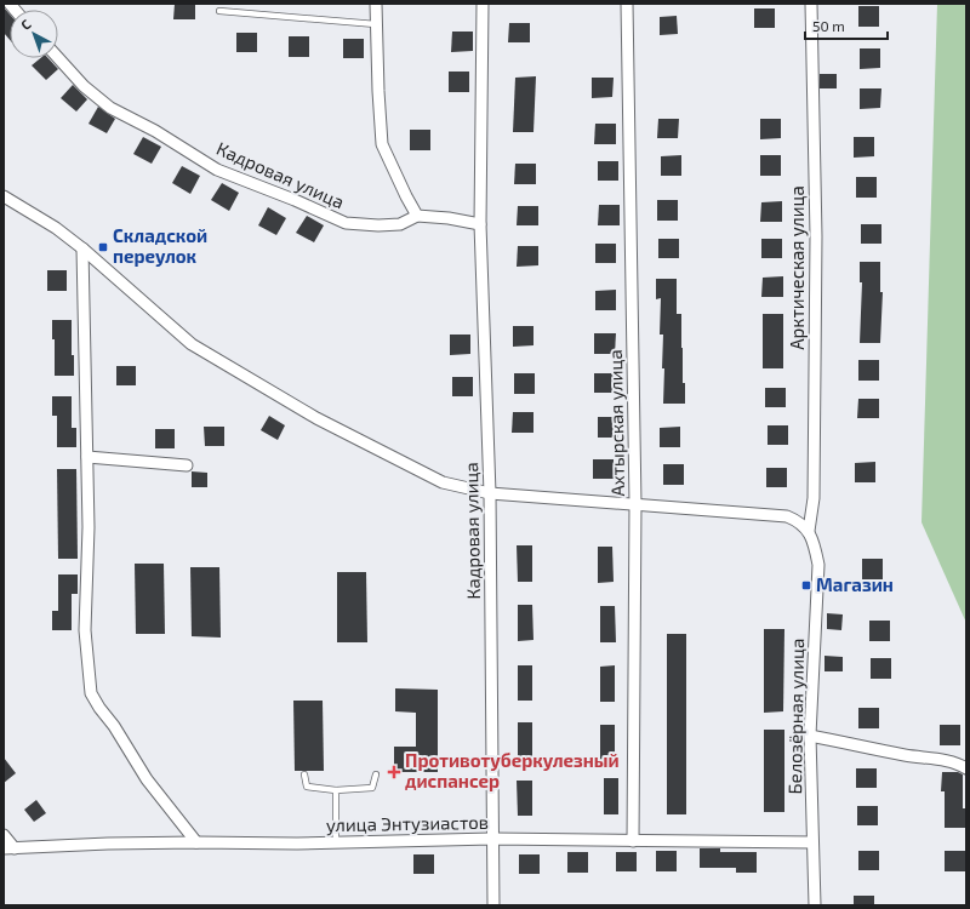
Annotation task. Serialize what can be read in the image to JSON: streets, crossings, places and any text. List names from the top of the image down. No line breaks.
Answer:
{"streets":{"street":["Кадровая улица","Арктическая улица","Ахтырская улица","Белозёрная улица","улица Энтузиастов"]},"crossings":[["Кадровая улица","улица Энтузиастов"],["Арктическая улица","Белозёрная улица"],["Ахтырская улица","улица Энтузиастов"],["Белозёрная улица","улица Энтузиастов"]],"places":{"transit":["Складской переулок","Магазин"],"health":["Противотуберкулезный диспансер"]},"scale_bar":"50 m","north":"top left"}
